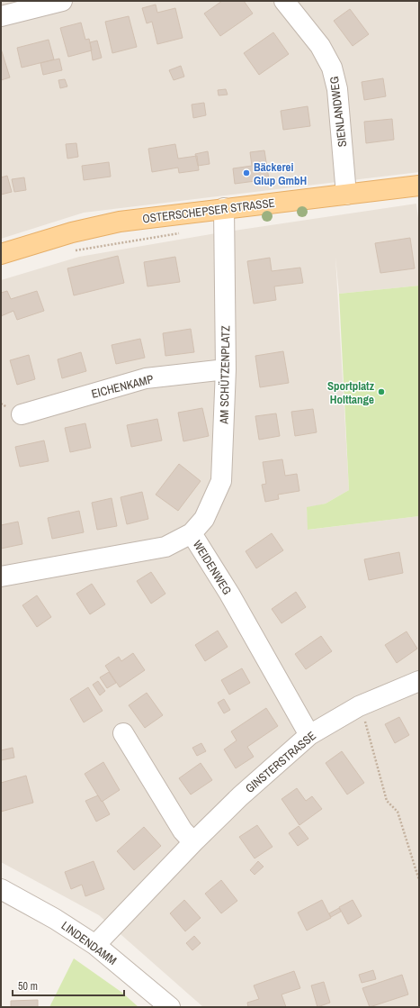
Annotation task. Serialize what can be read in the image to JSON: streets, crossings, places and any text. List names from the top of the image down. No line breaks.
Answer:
{"streets":{"main road":["OSTERSCHEPSER STRASSE"],"street":["SIENLANDWEG","AM SCHÜTZENPLATZ","EICHENKAMP","WEIDENWEG","GINSTERSTRASSE","LINDENDAMM"]},"crossings":[["SIENLANDWEG","OSTERSCHEPSER STRASSE"],["OSTERSCHEPSER STRASSE","AM SCHÜTZENPLATZ"],["AM SCHÜTZENPLATZ","EICHENKAMP"],["AM SCHÜTZENPLATZ","WEIDENWEG"],["WEIDENWEG","GINSTERSTRASSE"],["GINSTERSTRASSE","LINDENDAMM"]],"places":["Bäckerei Glup GmbH","Sportplatz Holttange"],"scale_bar":"50 m"}
